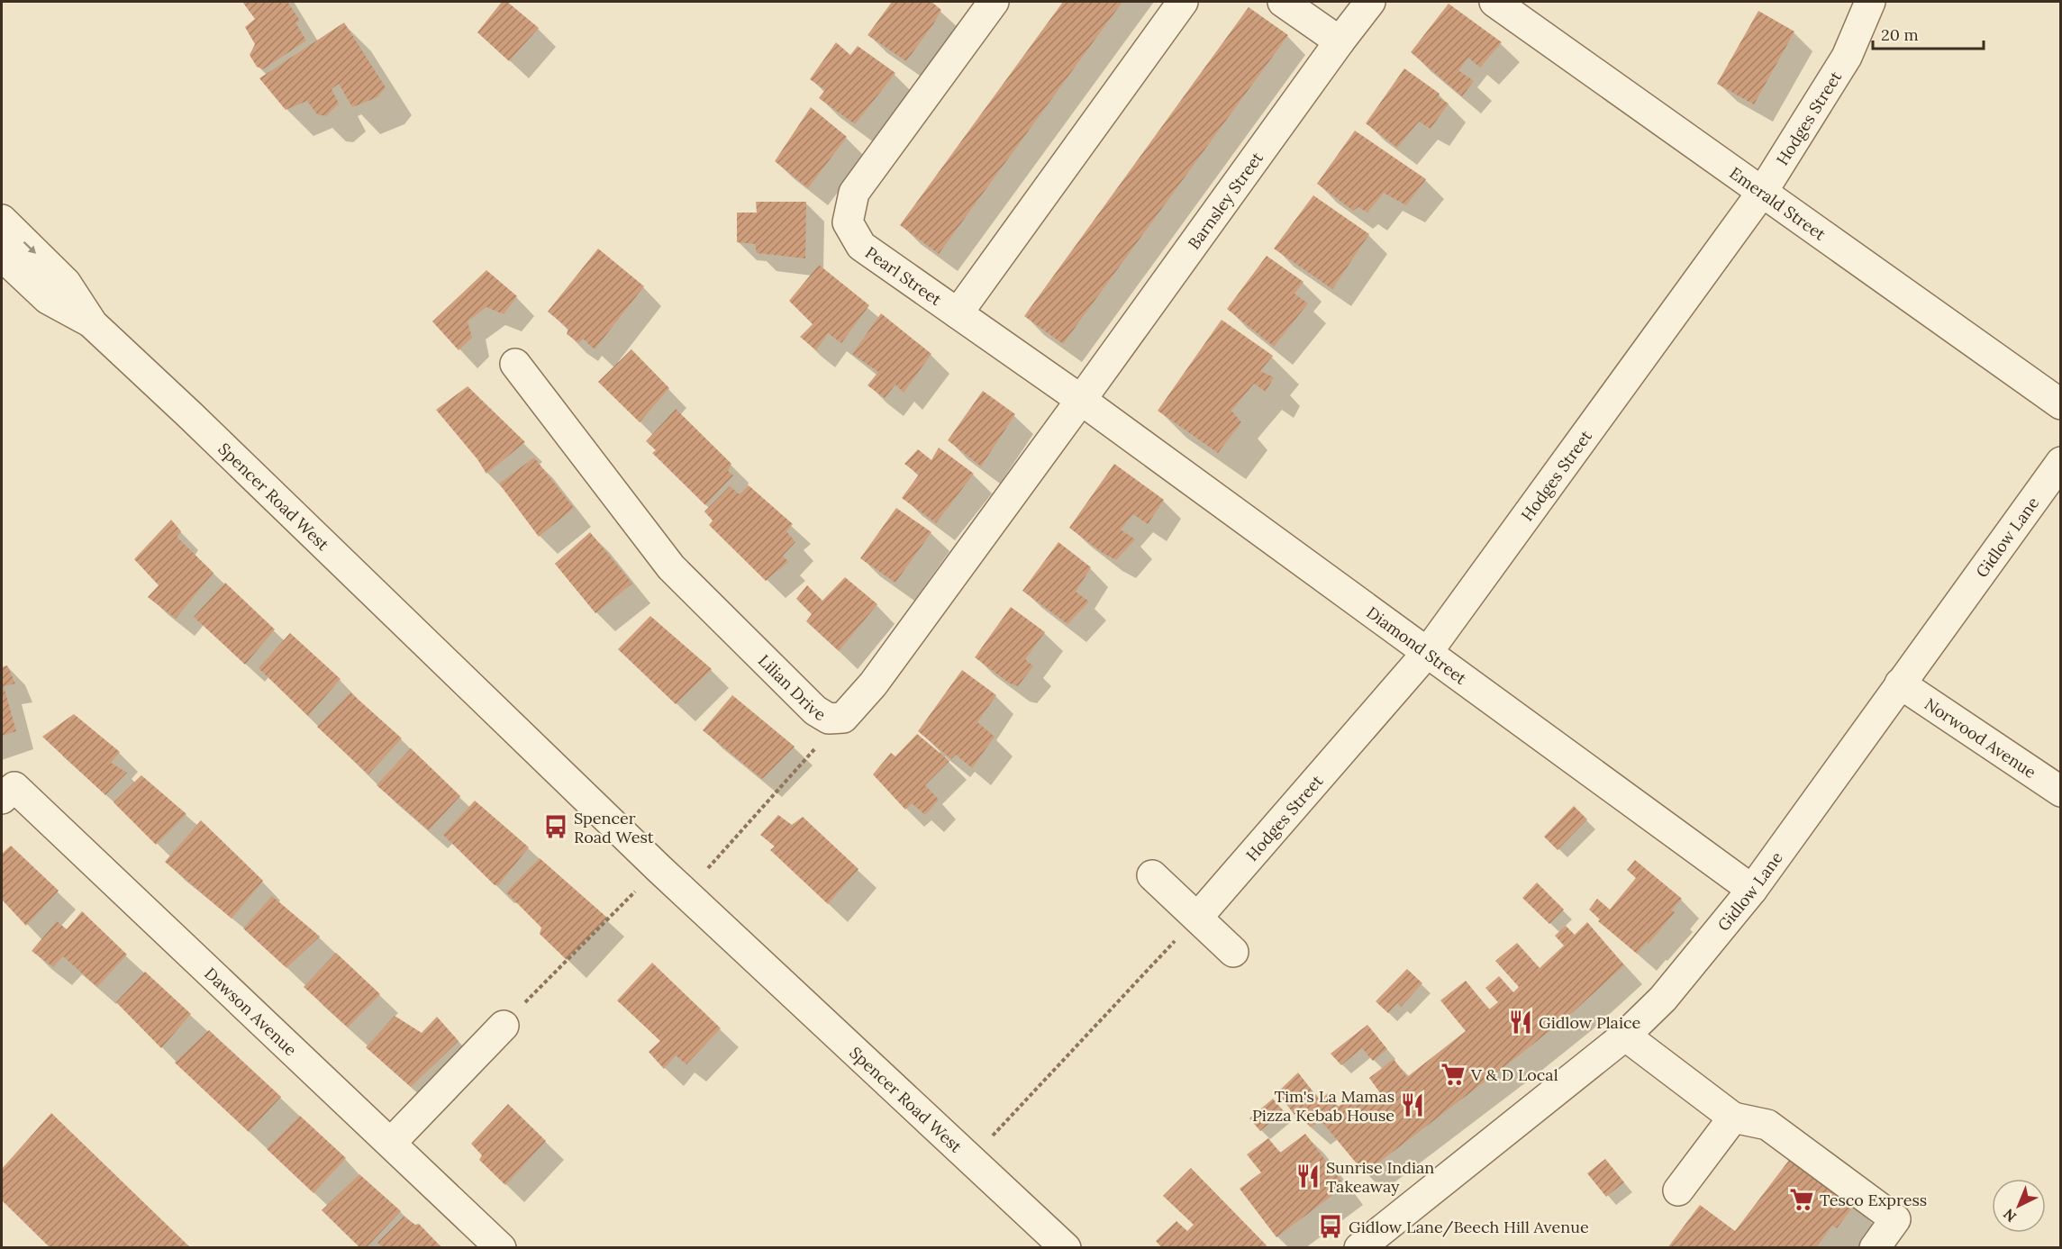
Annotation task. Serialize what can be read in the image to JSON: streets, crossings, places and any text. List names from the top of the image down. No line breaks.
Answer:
{"streets":{"street":["Hodges Street","Barnsley Street","Emerald Street","Pearl Street","Spencer Road West","Gidlow Lane","Diamond Street","Lilian Drive","Norwood Avenue","Dawson Avenue"]},"crossings":[["Hodges Street","Emerald Street"],["Hodges Street","Diamond Street"],["Barnsley Street","Pearl Street"],["Barnsley Street","Diamond Street"],["Barnsley Street","Lilian Drive"],["Pearl Street","Diamond Street"],["Pearl Street","Lilian Drive"],["Gidlow Lane","Diamond Street"],["Gidlow Lane","Norwood Avenue"],["Diamond Street","Lilian Drive"]],"places":{"bus stop":["Spencer Road West","Gidlow Lane/Beech Hill Avenue"],"restaurant":["Gidlow Plaice","Tim's La Mamas Pizza Kebab House","Sunrise Indian Takeaway"],"supermarket":["V & D Local","Tesco Express"]},"scale_bar":"20 m","north":"bottom left"}
